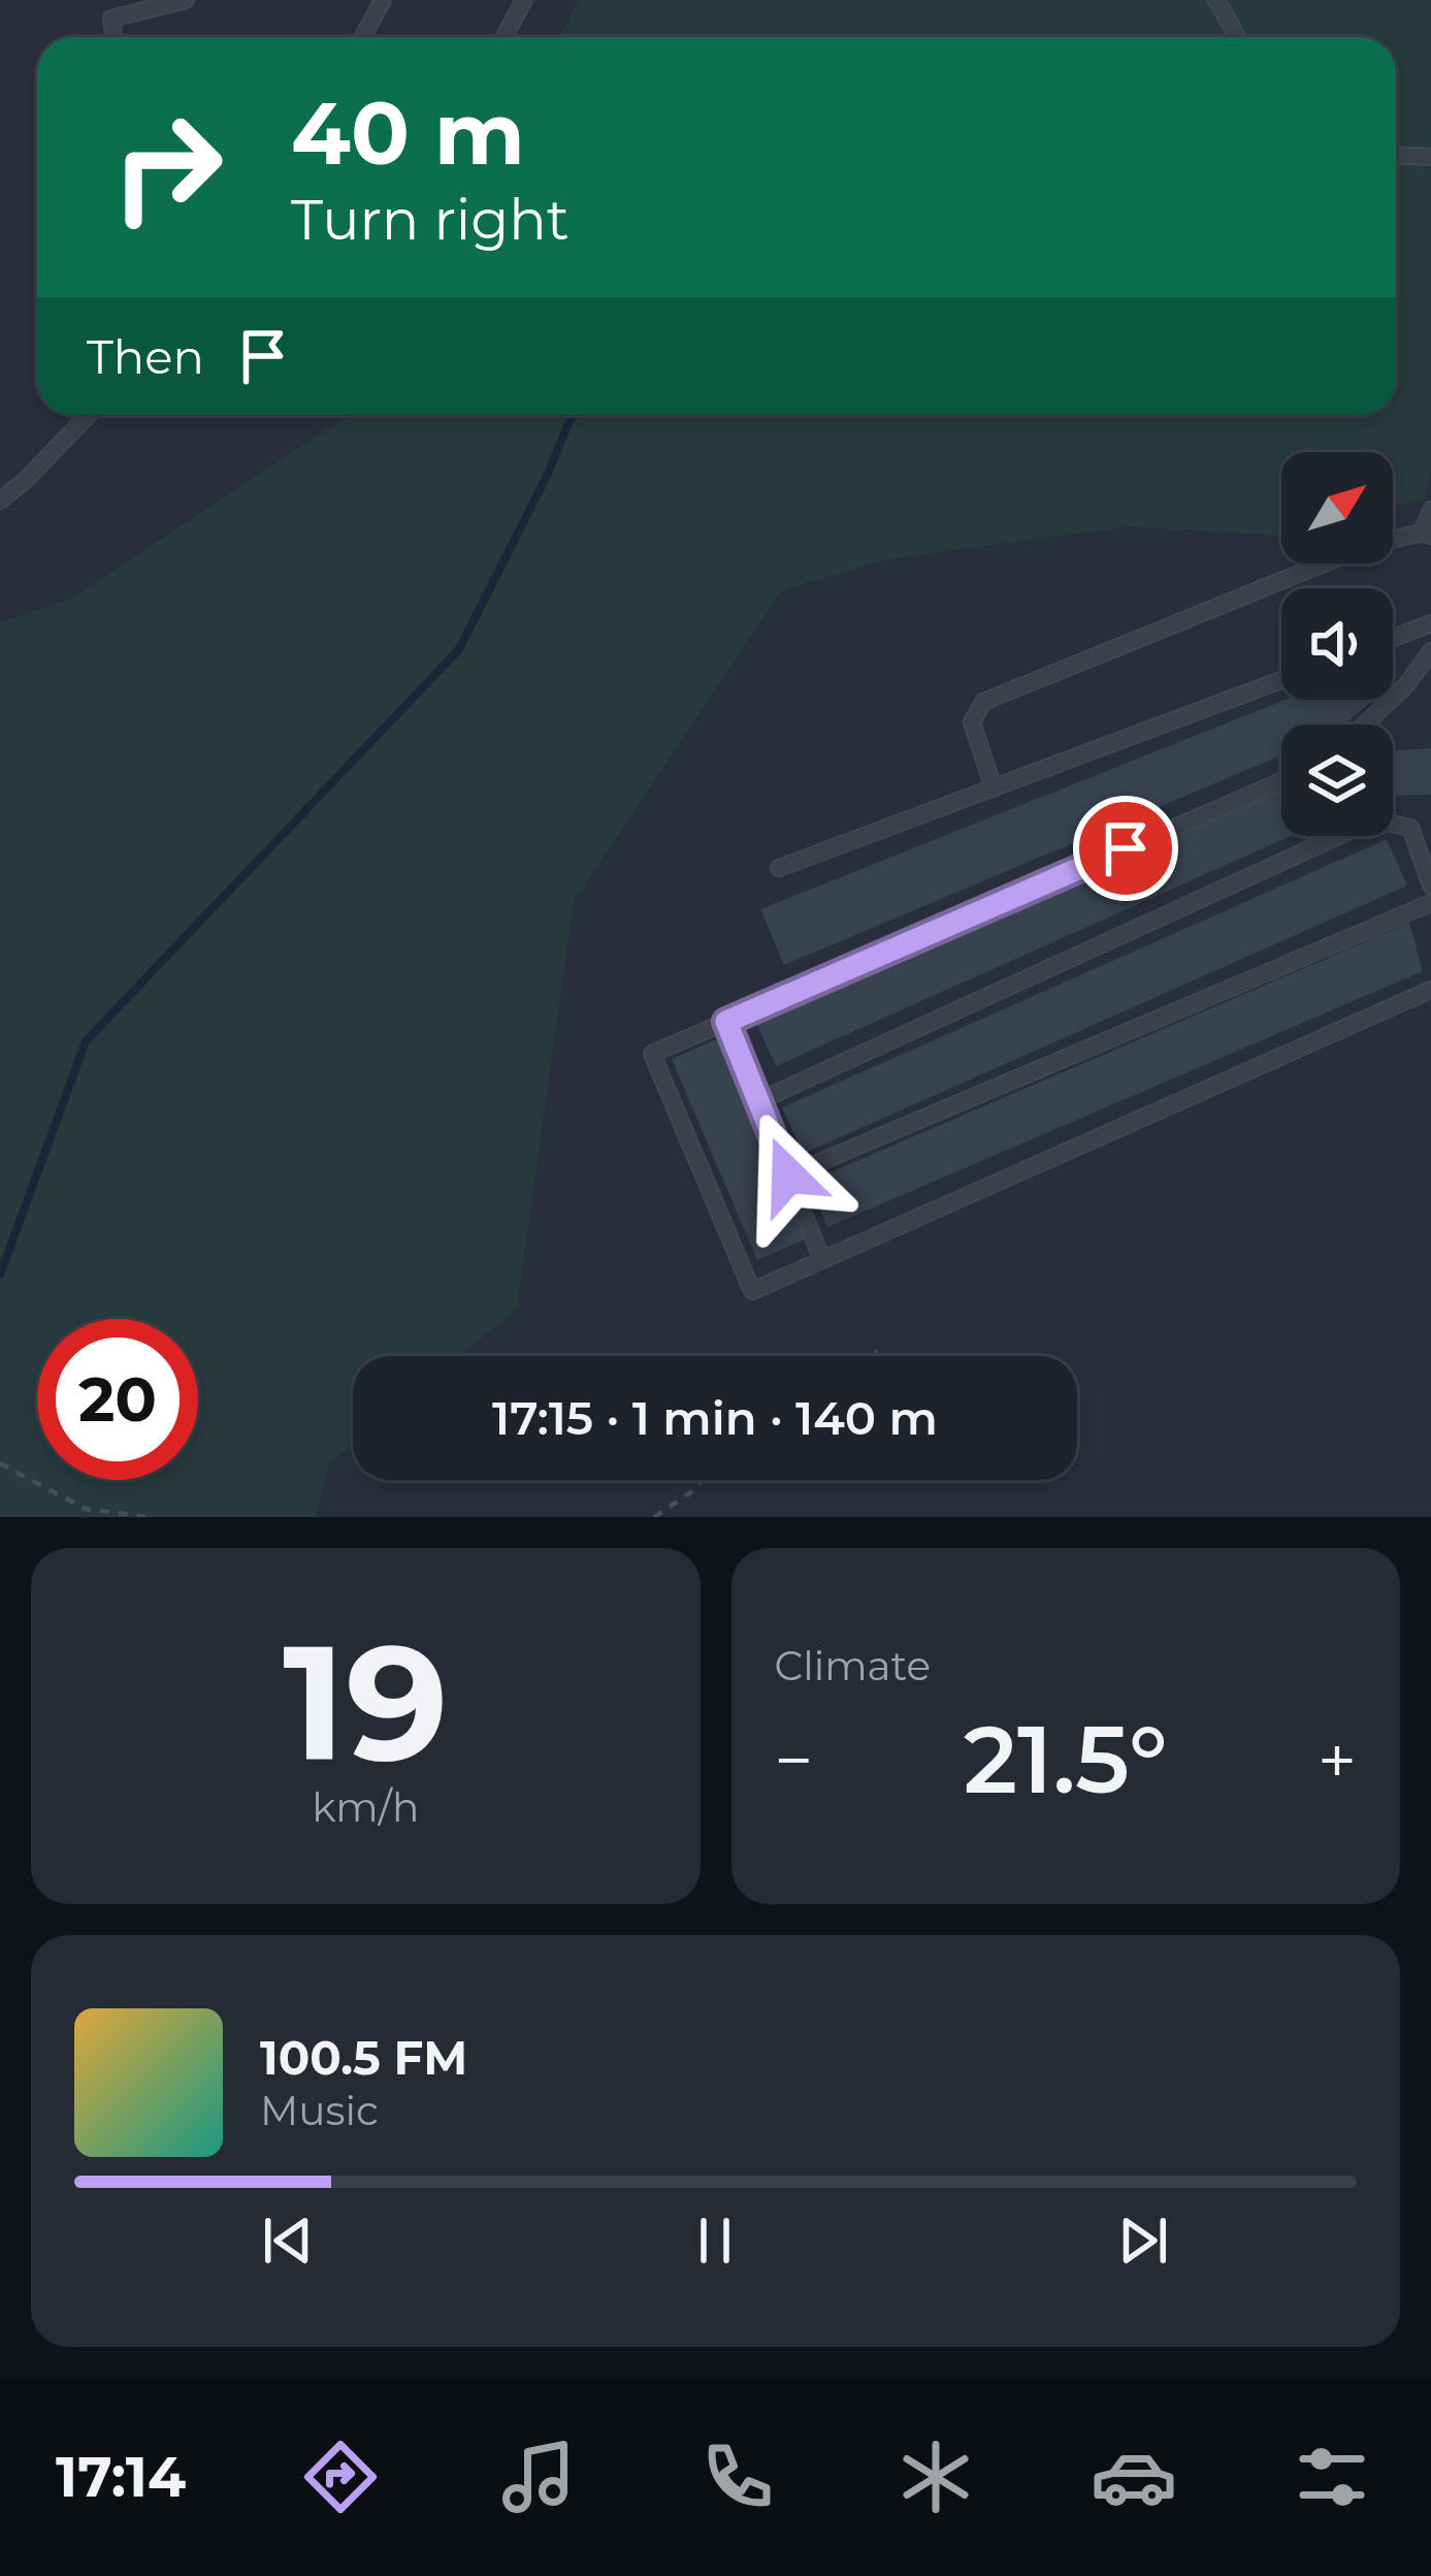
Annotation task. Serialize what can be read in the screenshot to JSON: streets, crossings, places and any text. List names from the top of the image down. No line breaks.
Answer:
{"north":"top right","page":{"turn":["40 m","Turn right"],"then":"Then","limit":"20","trip":"17:15 · 1 min · 140 m","tile":[["19","km/h"],"Climate"],"heat":["−","21.5°","+"],"song":["100.5 FM","Music"],"tabs":"17:14"}}
